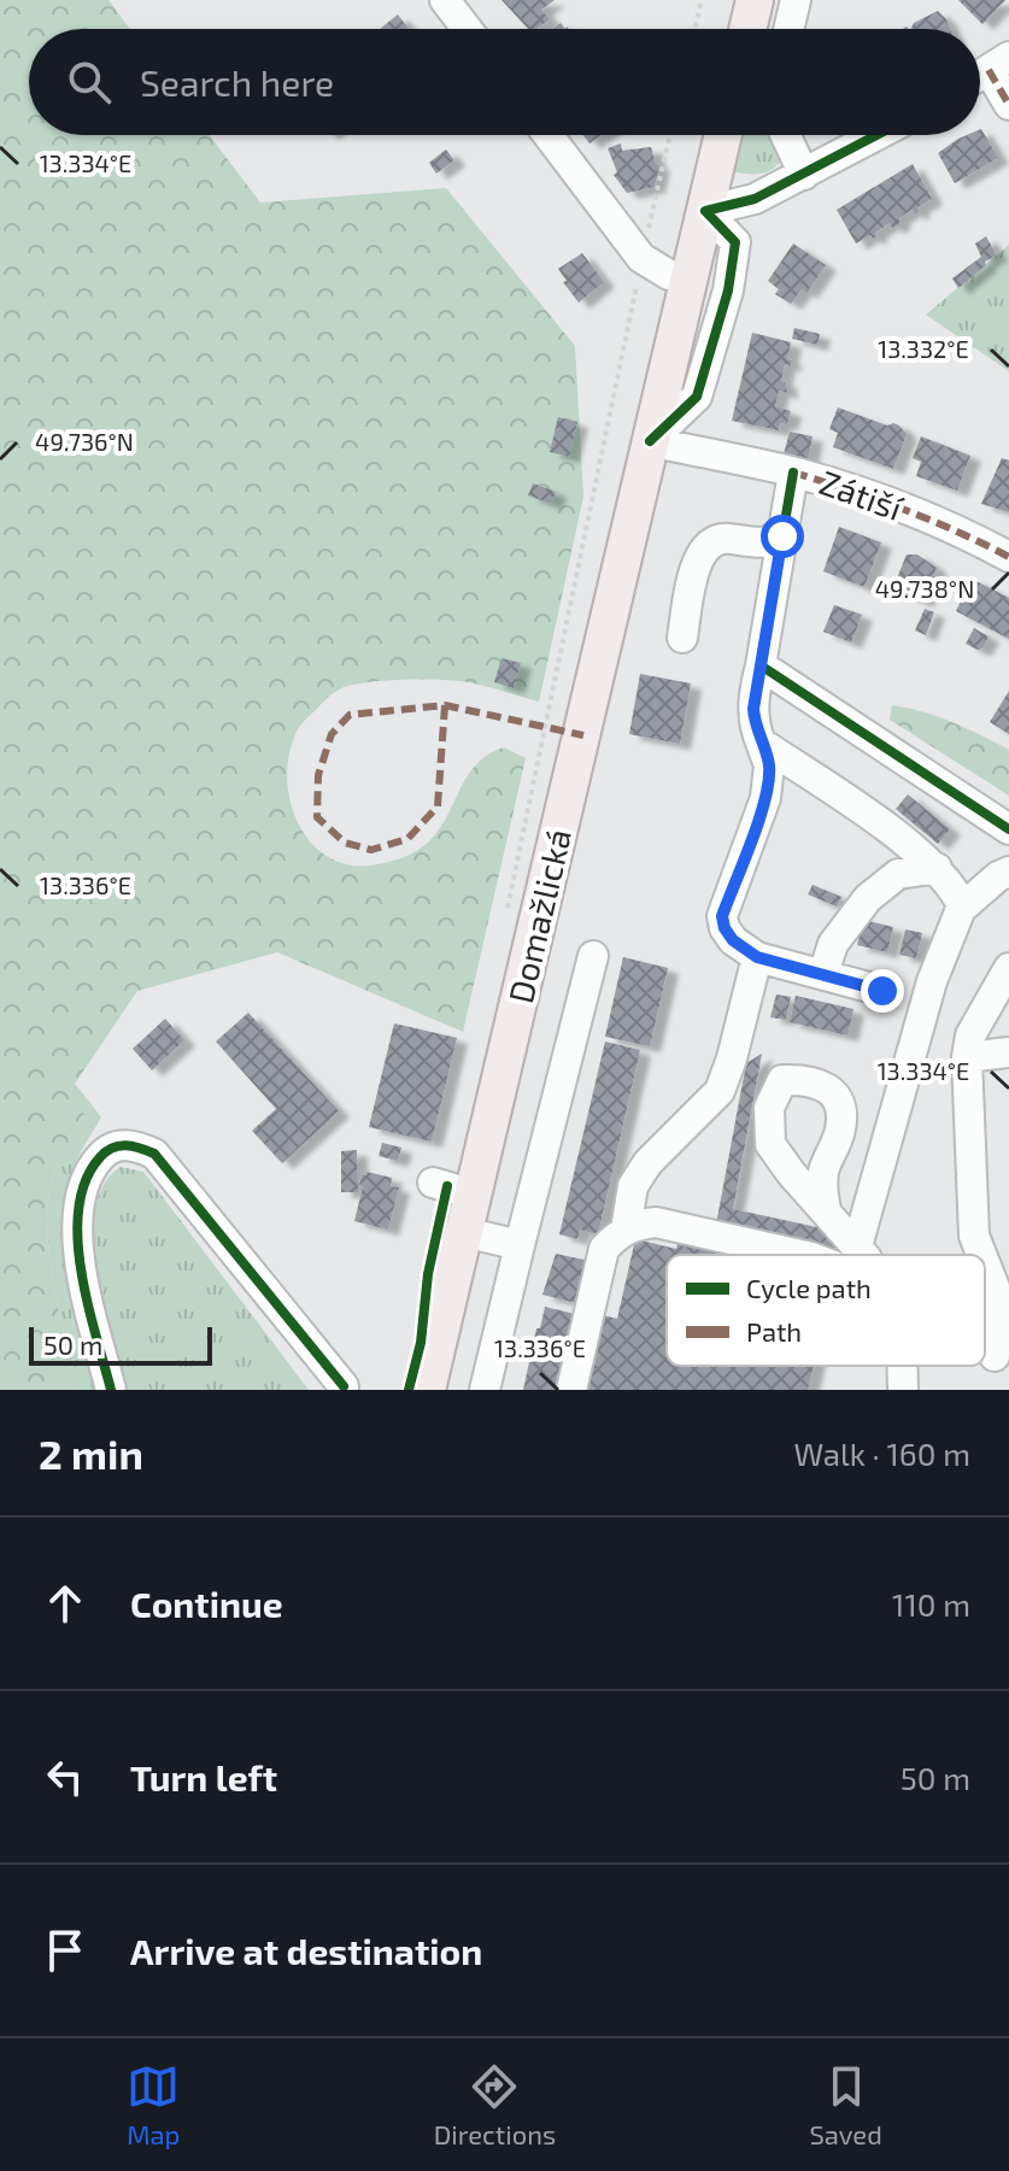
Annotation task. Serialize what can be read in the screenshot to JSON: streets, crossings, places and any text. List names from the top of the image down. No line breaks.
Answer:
{"streets":{"main road":["Domažlická"],"street":["Zátiší"]},"crossings":[["Zátiší","Domažlická"]],"legend":["Cycle path","Path"],"scale_bar":"50 m","page":{"search":"Search here","scale":"50 m","heading":["2 min","Walk · 160 m"],"list":[["Continue","110 m"],["Turn left","50 m"],"Arrive at destination"],"nav":["Map","Directions","Saved"]},"coordinates":["13.334°E","13.332°E","49.736°N","49.738°N","13.336°E"]}
